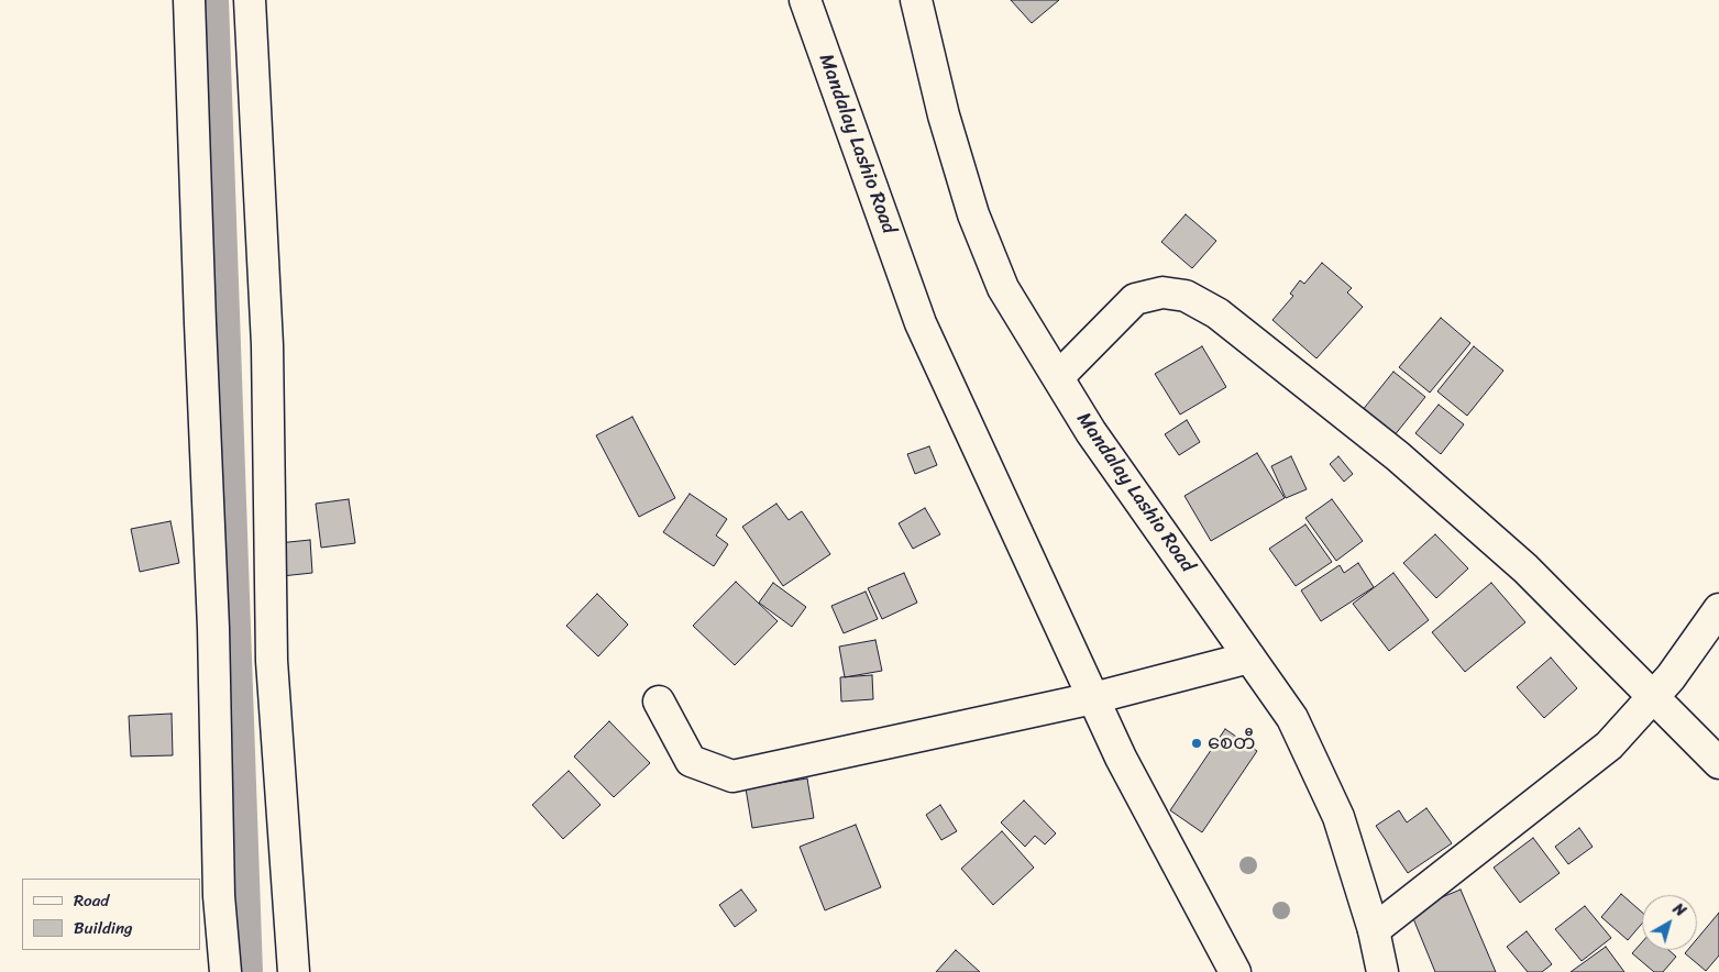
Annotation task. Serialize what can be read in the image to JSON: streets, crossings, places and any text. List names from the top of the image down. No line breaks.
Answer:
{"streets":{"main road":["Mandalay Lashio Road"]},"places":["စေတီ"],"legend":["Road","Building"],"north":"top right"}
